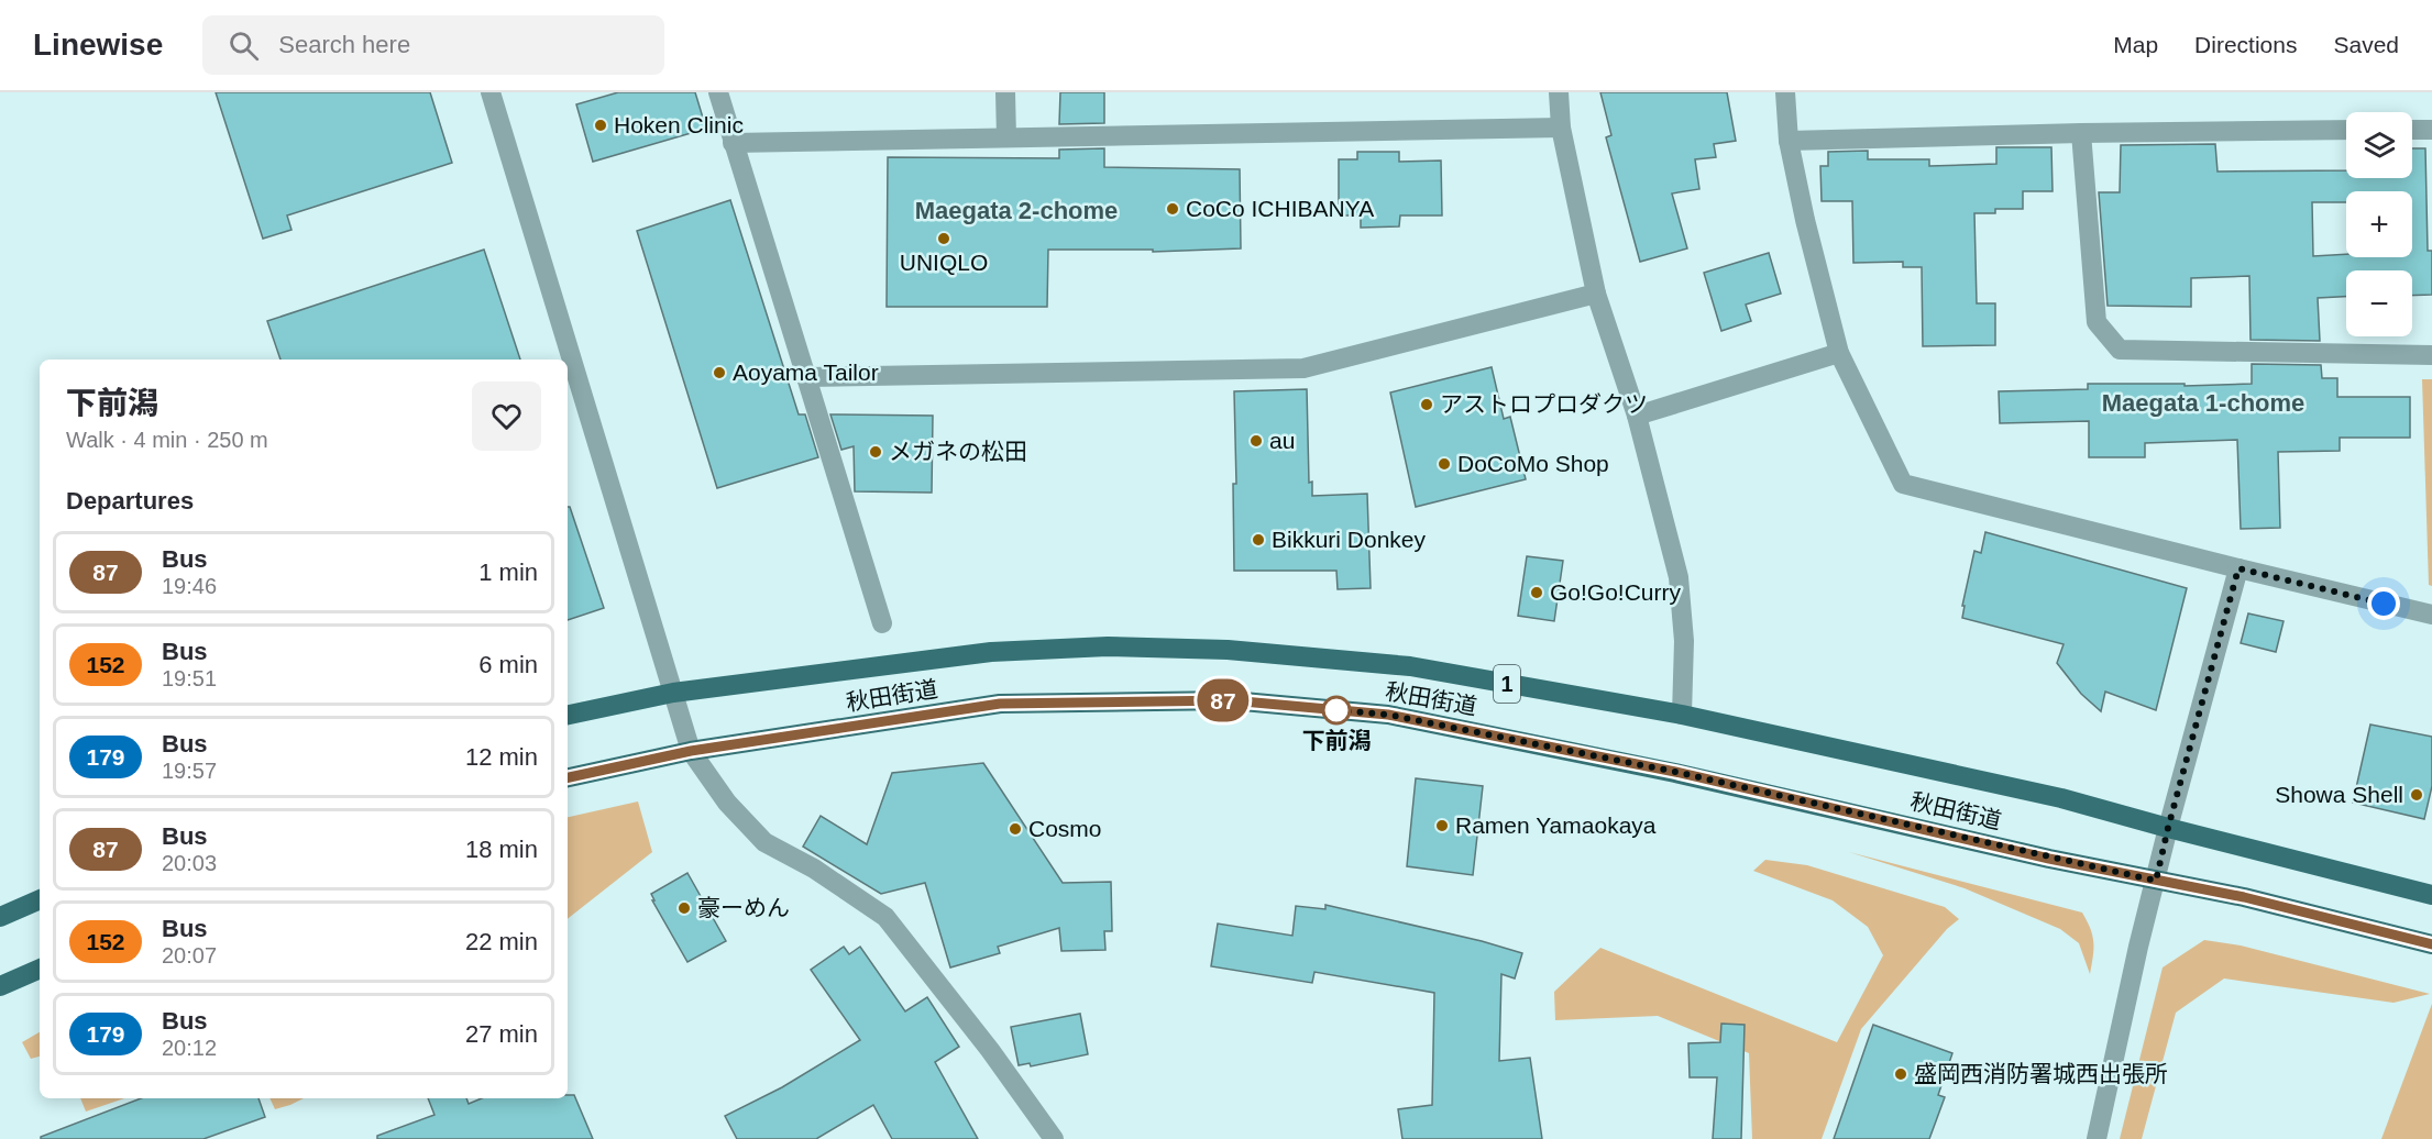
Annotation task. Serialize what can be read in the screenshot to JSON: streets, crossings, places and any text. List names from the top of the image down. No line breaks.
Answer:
{"streets":{"main road":["1","秋田街道"]},"districts":["Maegata 2-chome","Maegata 1-chome"],"places":["Hoken Clinic","CoCo ICHIBANYA","UNIQLO","Aoyama Tailor","アストロプロダクツ","au","メガネの松田","DoCoMo Shop","Bikkuri Donkey","Go!Go!Curry","下前潟","Showa Shell","Ramen Yamaokaya","Cosmo","豪ーめん","盛岡西消防署城西出張所"],"lines":["bus line 87"],"page":{"header":"Linewise","search":"Search here","nav":["Map","Directions","Saved"],"on_map":"87","map_buttons":["+","−"],"heading":[["下前潟","Walk · 4 min · 250 m"],"Departures"],"list":[{"mark":"87","name":"Bus","note":"19:46","value":"1 min"},{"mark":"152","name":"Bus","note":"19:51","value":"6 min"},{"mark":"179","name":"Bus","note":"19:57","value":"12 min"},{"mark":"87","name":"Bus","note":"20:03","value":"18 min"},{"mark":"152","name":"Bus","note":"20:07","value":"22 min"},{"mark":"179","name":"Bus","note":"20:12","value":"27 min"}]}}
